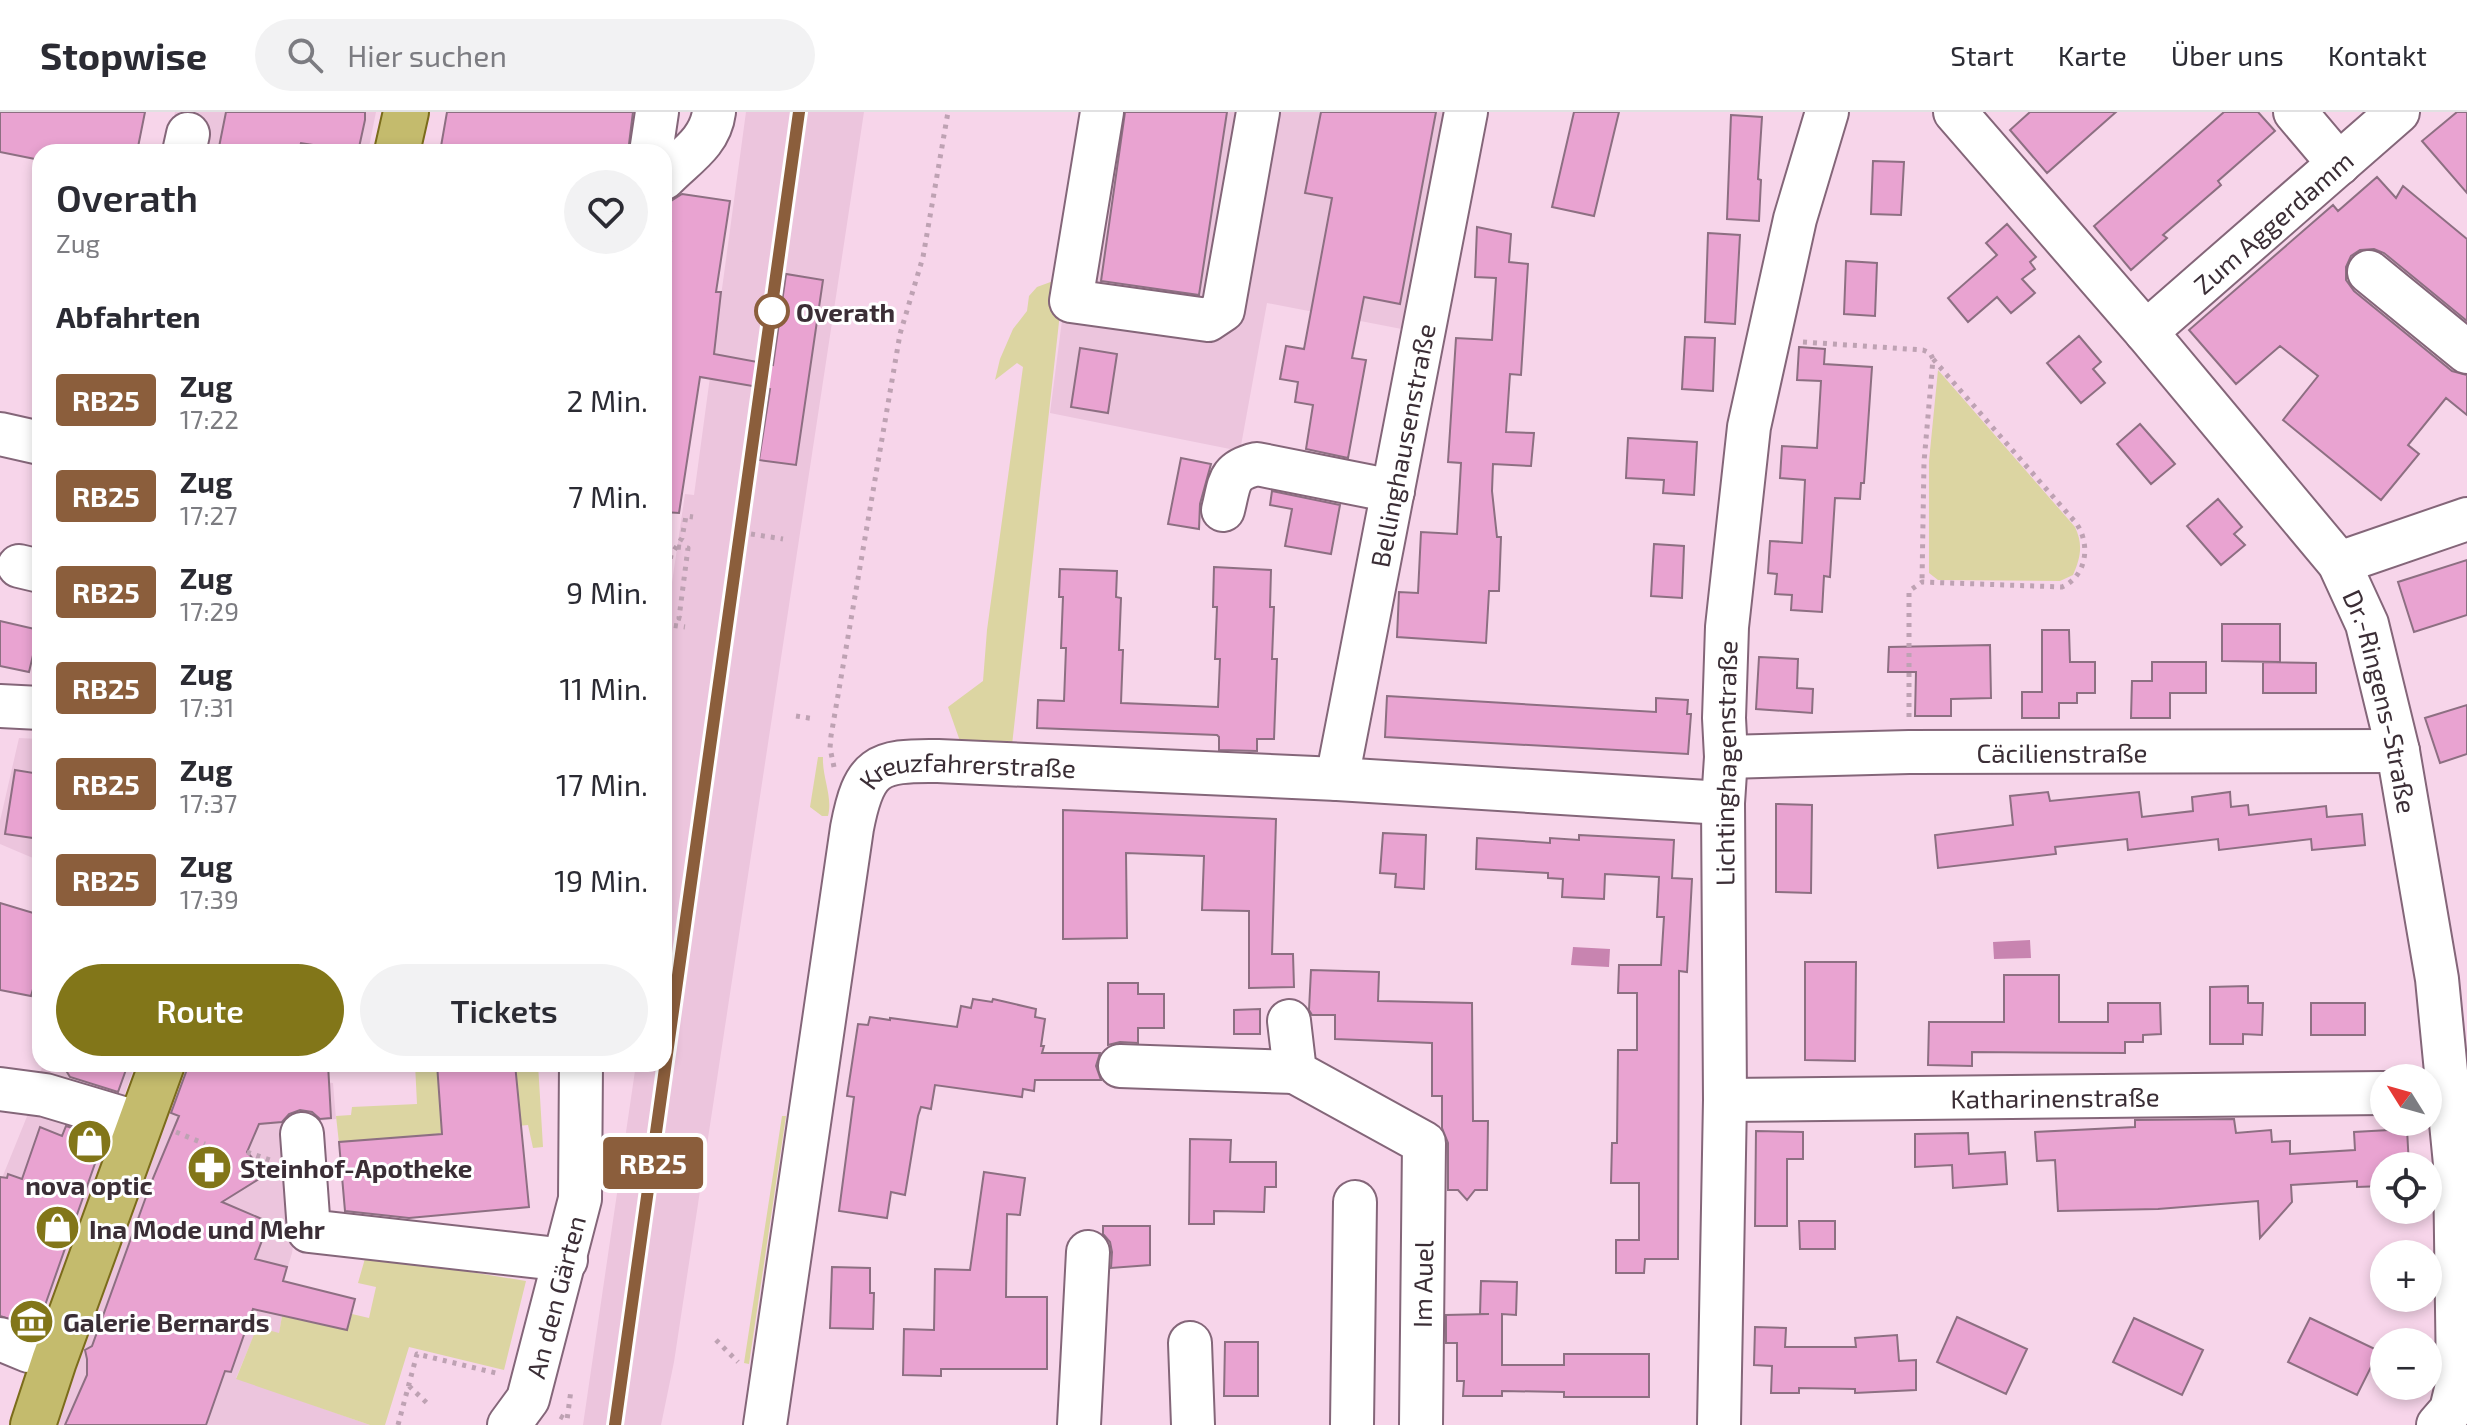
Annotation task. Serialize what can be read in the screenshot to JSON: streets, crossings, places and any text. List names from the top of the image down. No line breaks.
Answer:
{"streets":{"street":["Zum Aggerdamm","Bellinghausenstraße","Dr.-Ringens-Straße","Cäcilienstraße","Lichtinghagenstraße","Kreuzfahrerstraße","Katharinenstraße","Im Auel","An den Gärten"]},"crossings":[["Zum Aggerdamm","Dr.-Ringens-Straße"],["Bellinghausenstraße","Kreuzfahrerstraße"],["Dr.-Ringens-Straße","Cäcilienstraße"],["Cäcilienstraße","Lichtinghagenstraße"],["Lichtinghagenstraße","Kreuzfahrerstraße"],["Lichtinghagenstraße","Katharinenstraße"]],"places":{"other":["Overath"],"shop":["nova optic","Ina Mode und Mehr"],"pharmacy":["Steinhof-Apotheke"],"museum":["Galerie Bernards"]},"north":"top left","page":{"header":"Stopwise","search":"Hier suchen","nav":["Start","Karte","Über uns","Kontakt"],"on_map":"RB25","heading":[["Overath","Zug"],"Abfahrten"],"list":[{"mark":"RB25","name":"Zug","note":"17:22","value":"2 Min."},{"mark":"RB25","name":"Zug","note":"17:27","value":"7 Min."},{"mark":"RB25","name":"Zug","note":"17:29","value":"9 Min."},{"mark":"RB25","name":"Zug","note":"17:31","value":"11 Min."},{"mark":"RB25","name":"Zug","note":"17:37","value":"17 Min."},{"mark":"RB25","name":"Zug","note":"17:39","value":"19 Min."}],"buttons":["Route","Tickets"],"map_buttons":["+","−"]}}
